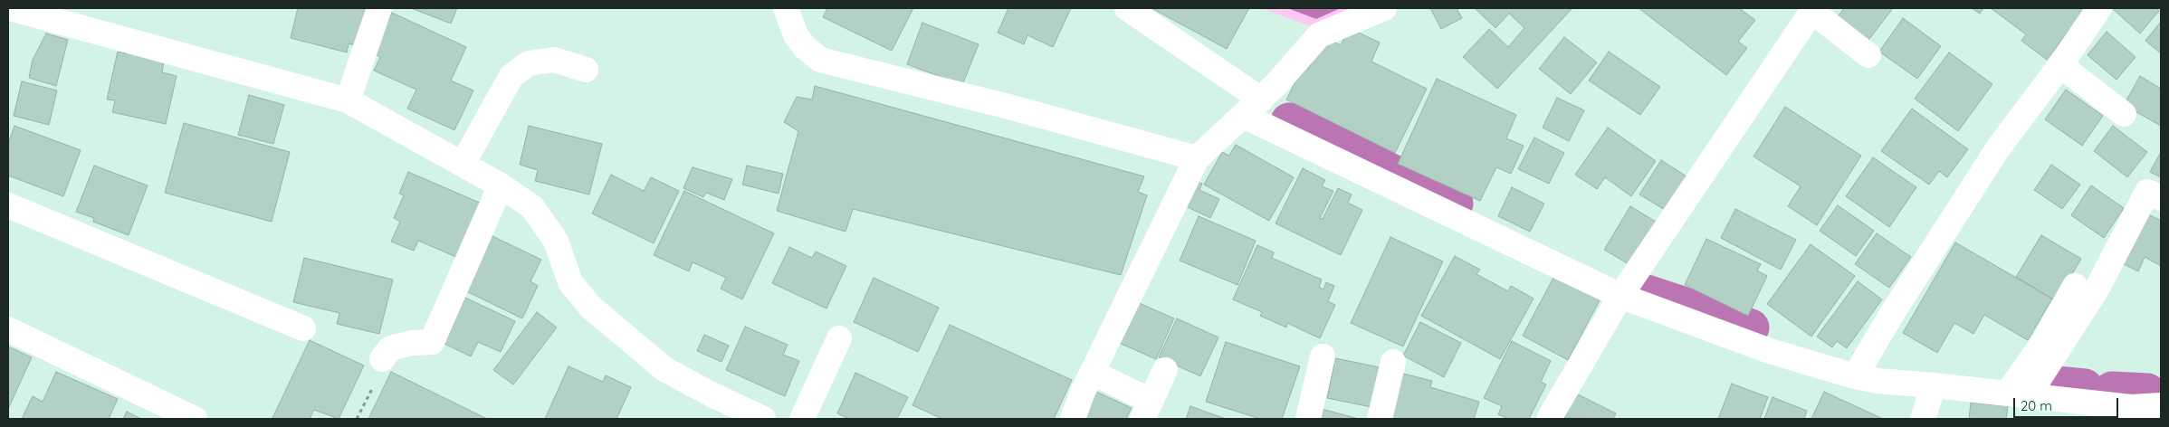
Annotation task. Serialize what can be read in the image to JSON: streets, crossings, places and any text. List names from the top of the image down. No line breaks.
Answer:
{"scale_bar":"20 m"}
